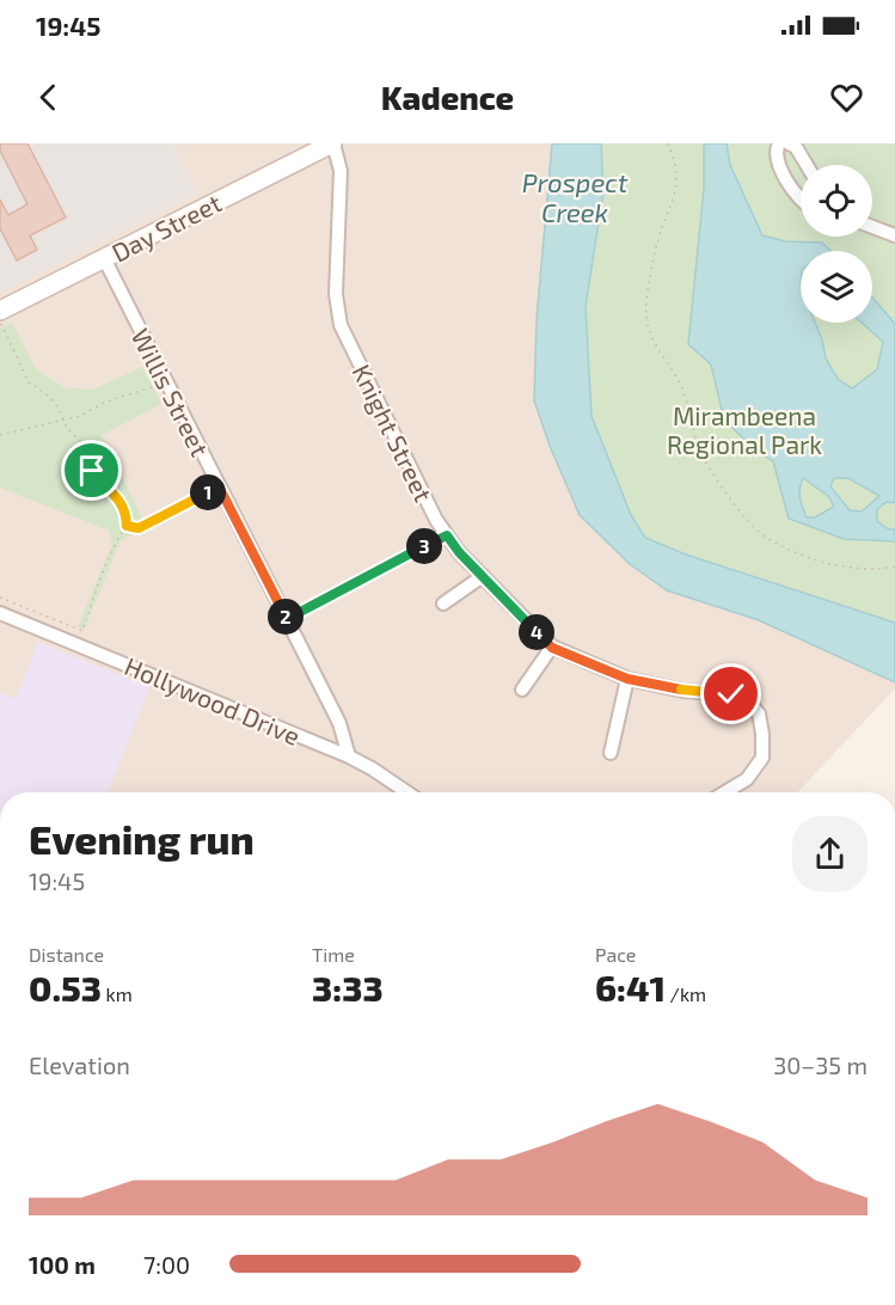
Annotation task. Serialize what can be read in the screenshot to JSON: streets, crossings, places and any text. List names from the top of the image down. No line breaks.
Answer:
{"streets":{"street":["Day Street","Willis Street","Knight Street","Hollywood Drive"]},"crossings":[["Day Street","Willis Street"],["Day Street","Knight Street"],["Willis Street","Hollywood Drive"]],"water":["Prospect Creek"],"parks":["Mirambeena Regional Park"],"page":{"status":"19:45","header":"Kadence","pins":["1","3","2","4"],"heading":["Evening run","19:45"],"stats":[["Distance","0.53 km"],["Time","3:33"],["Pace","6:41 /km"]],"chart":["Elevation","30–35 m"],"list":[{"name":"100 m","note":"7:00"}]}}
